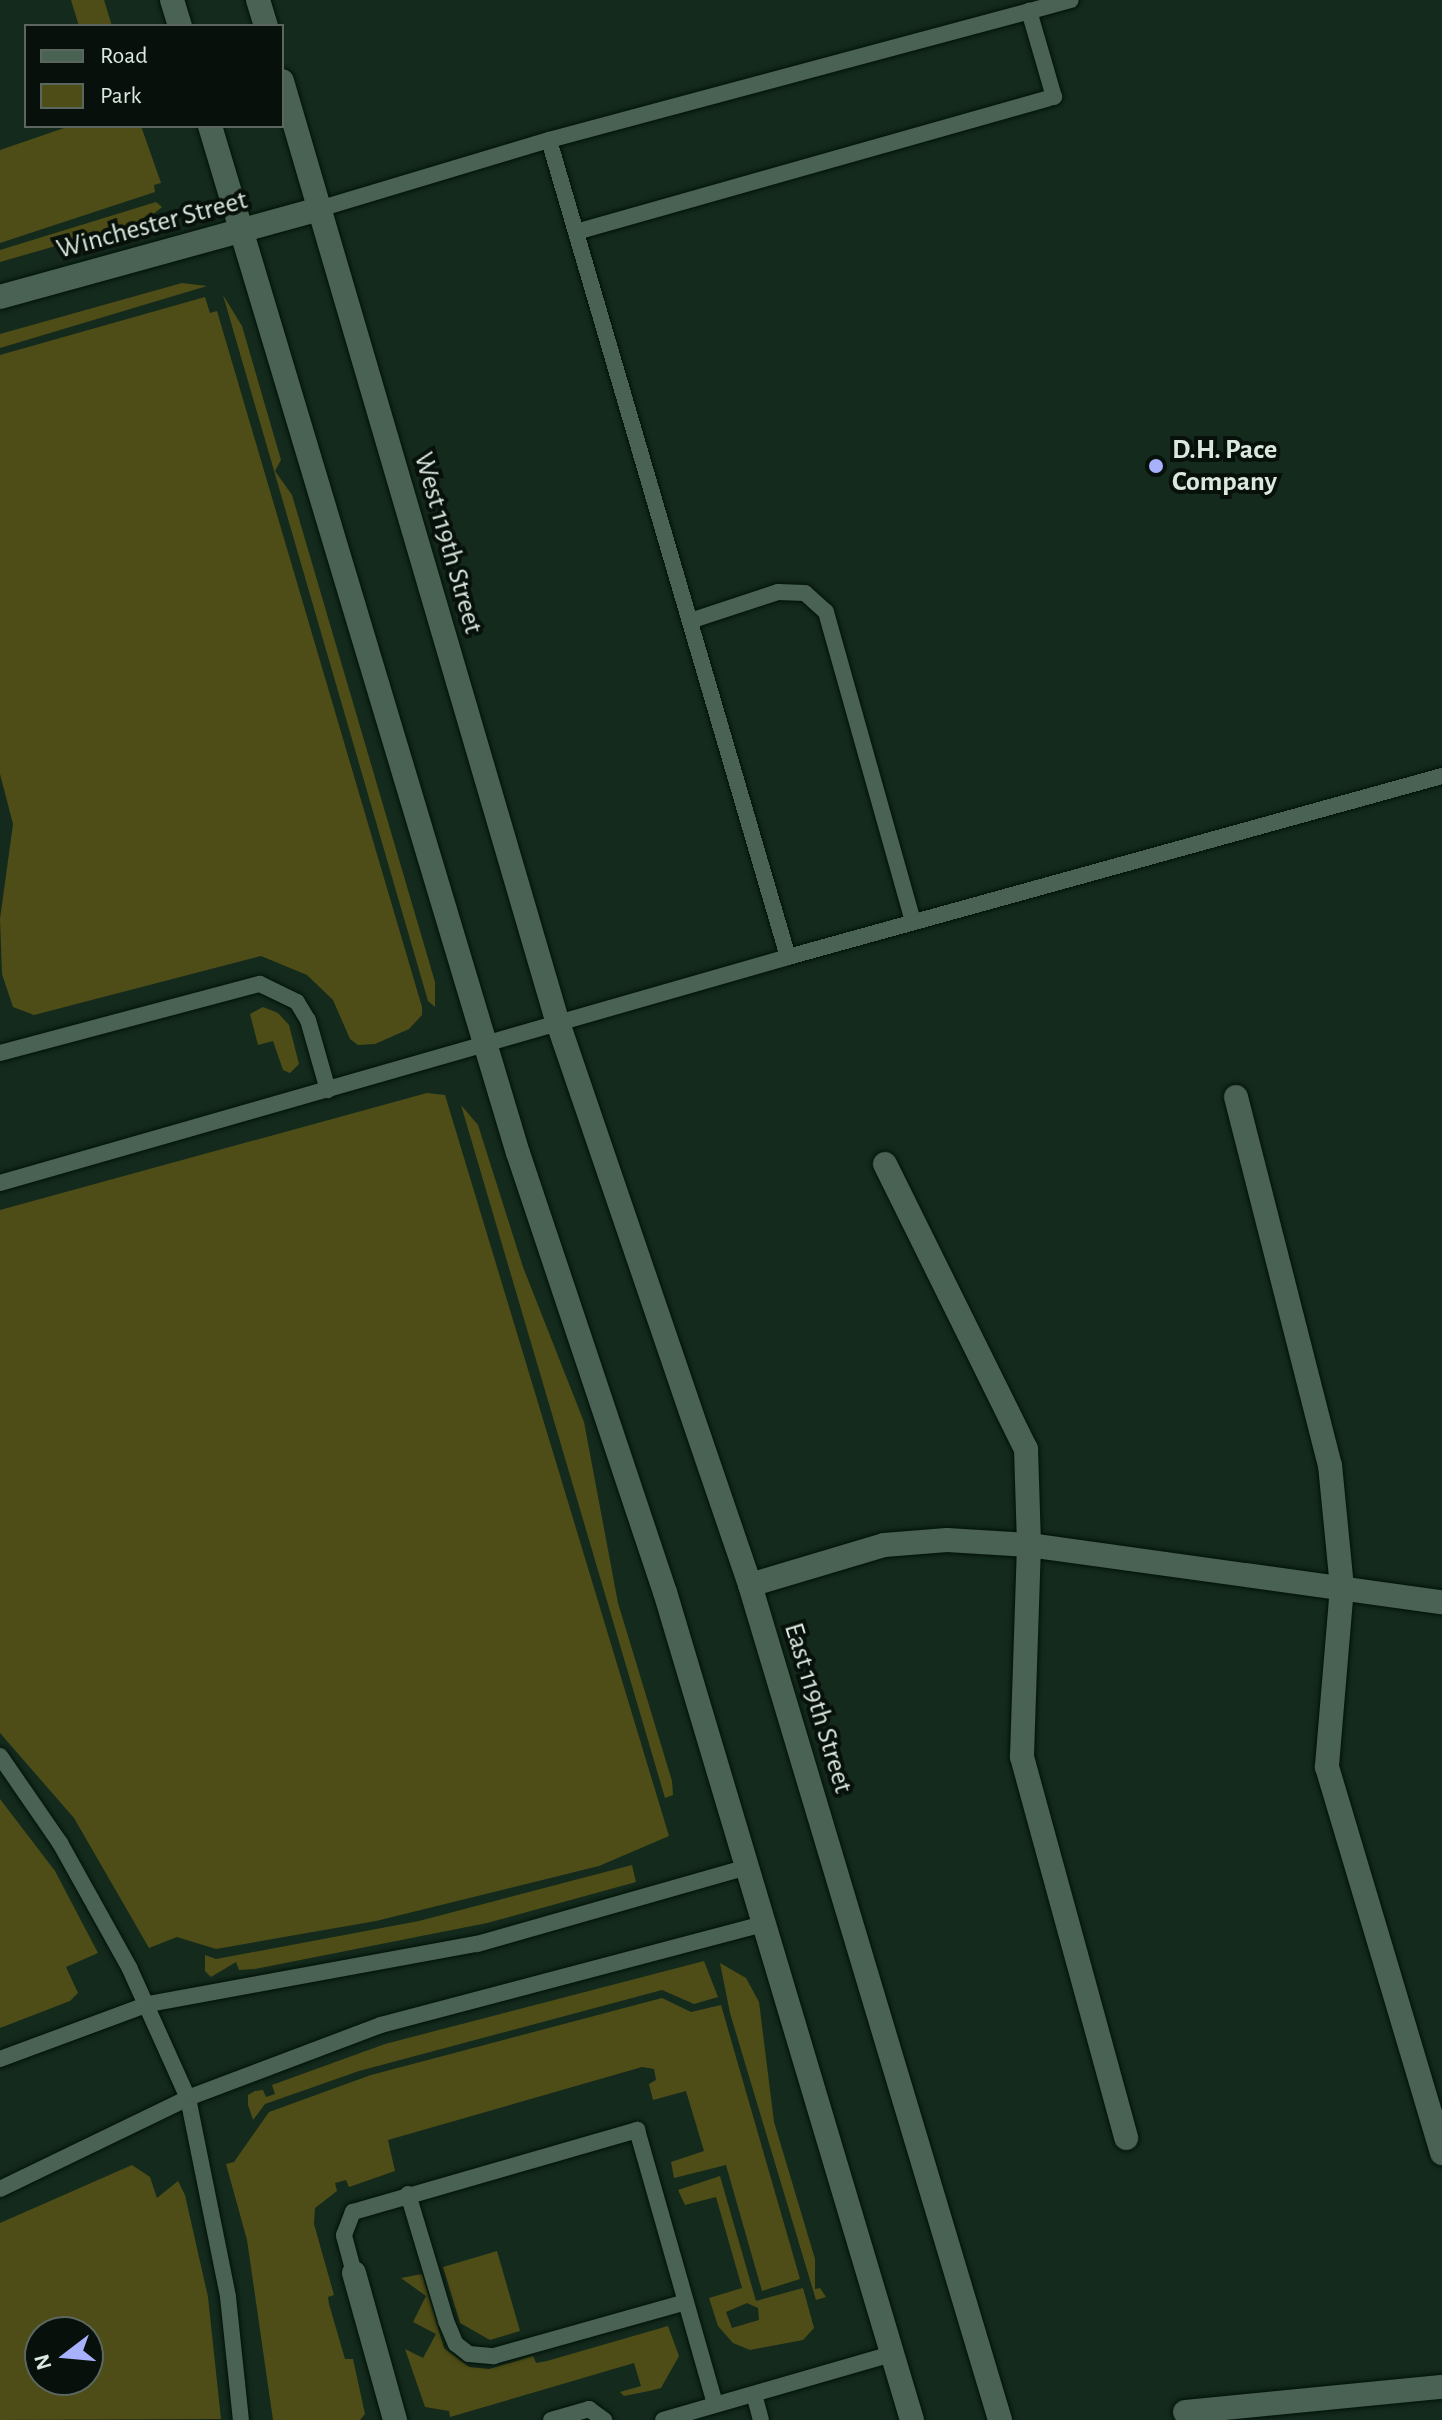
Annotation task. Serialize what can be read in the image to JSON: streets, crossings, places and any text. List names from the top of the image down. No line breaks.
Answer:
{"streets":{"main road":["Winchester Street","West 119th Street","East 119th Street"]},"crossings":[["Winchester Street","West 119th Street"],["West 119th Street","East 119th Street"]],"places":["D.H. Pace Company"],"legend":["Road","Park"],"north":"left"}
